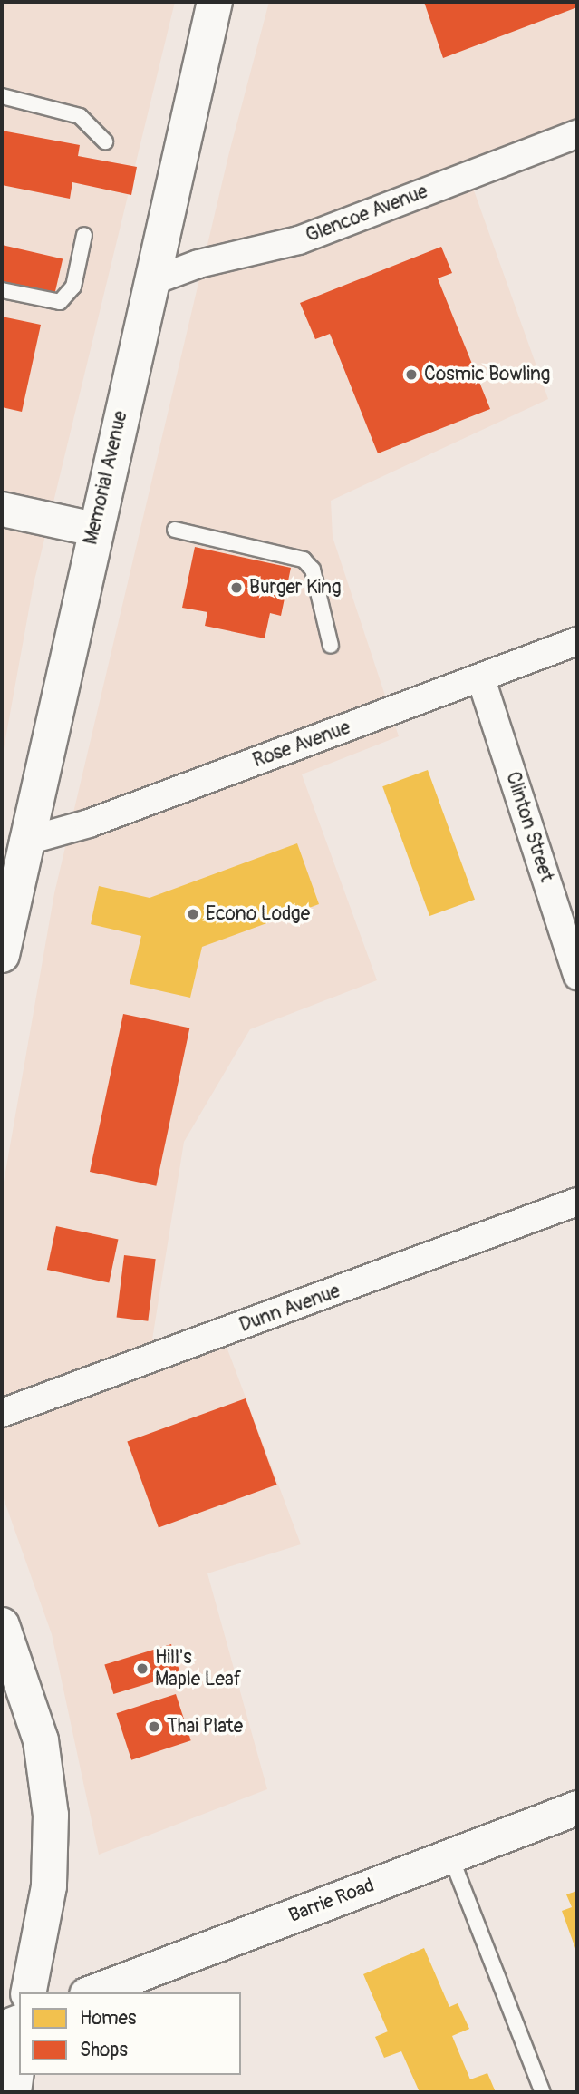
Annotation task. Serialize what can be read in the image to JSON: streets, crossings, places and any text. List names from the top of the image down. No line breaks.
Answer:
{"streets":{"main road":["Memorial Avenue"],"street":["Glencoe Avenue","Rose Avenue","Clinton Street","Dunn Avenue","Barrie Road"]},"crossings":[["Glencoe Avenue","Memorial Avenue"],["Memorial Avenue","Rose Avenue"],["Rose Avenue","Clinton Street"]],"places":["Cosmic Bowling","Burger King","Econo Lodge","Hill's Maple Leaf","Thai Plate"],"legend":["Homes","Shops"]}
